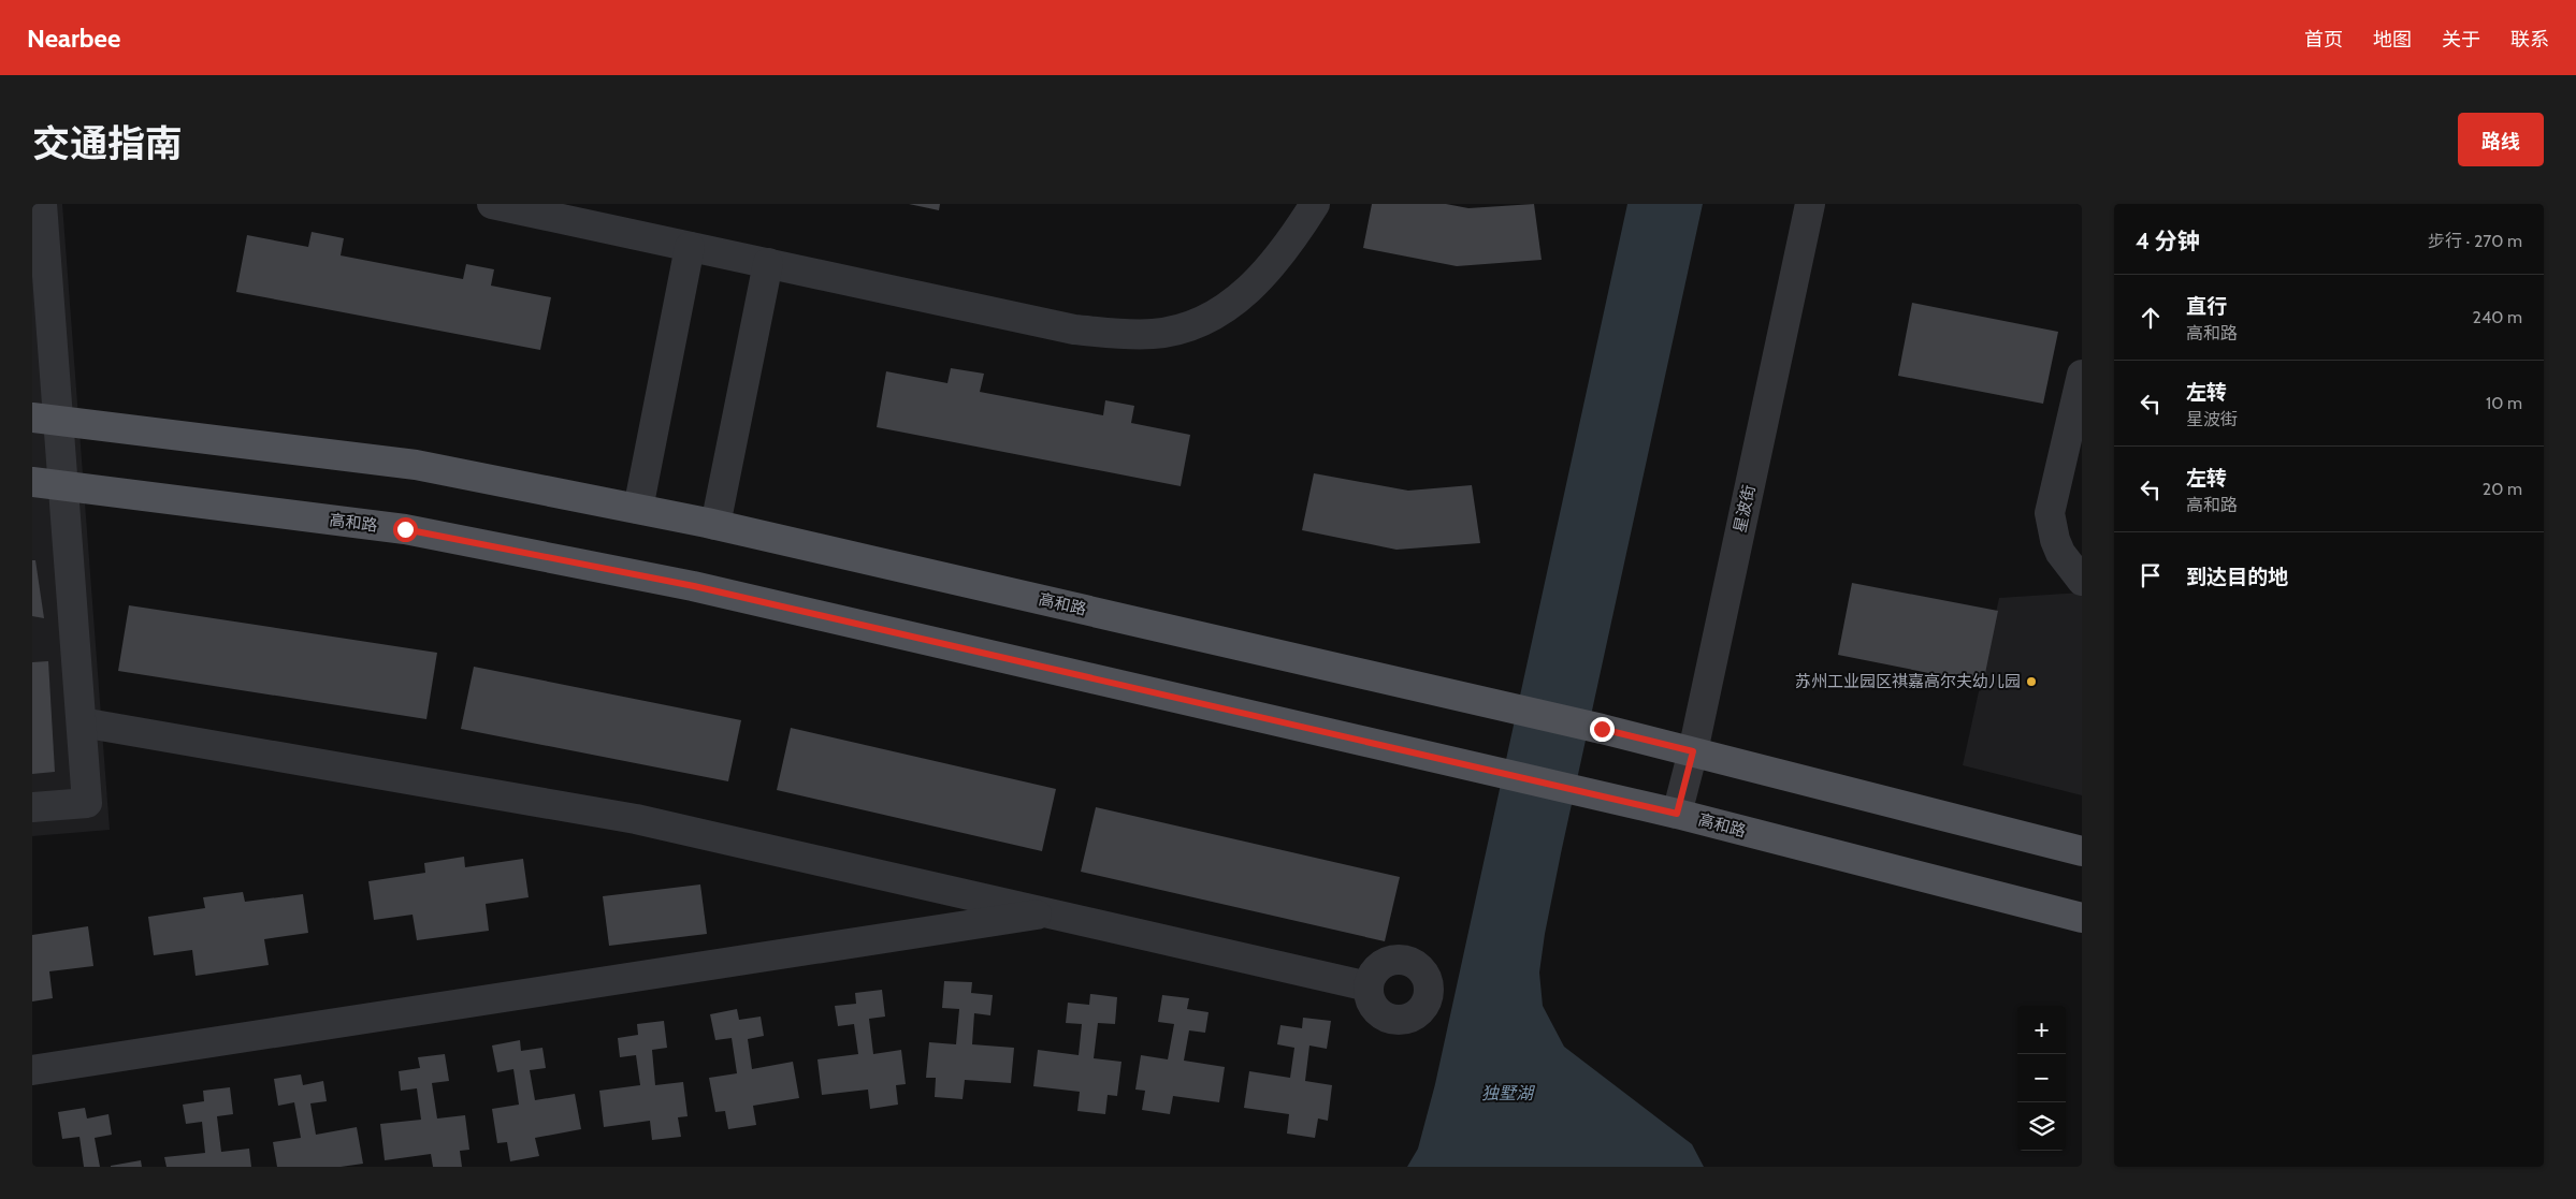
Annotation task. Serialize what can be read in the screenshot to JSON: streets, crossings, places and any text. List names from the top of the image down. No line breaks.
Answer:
{"streets":{"main road":["高和路"],"street":["星波街"]},"crossings":[["星波街","高和路"]],"water":["独墅湖"],"places":["苏州工业园区祺嘉高尔夫幼儿园"],"page":{"header":"Nearbee","nav":["首页","地图","关于","联系"],"title":"交通指南","buttons":"路线","heading":["4 分钟","步行 · 270 m"],"list":[["直行","高和路","240 m"],["左转","星波街","10 m"],["左转","高和路","20 m"],"到达目的地"],"map_buttons":["+","−"]}}
